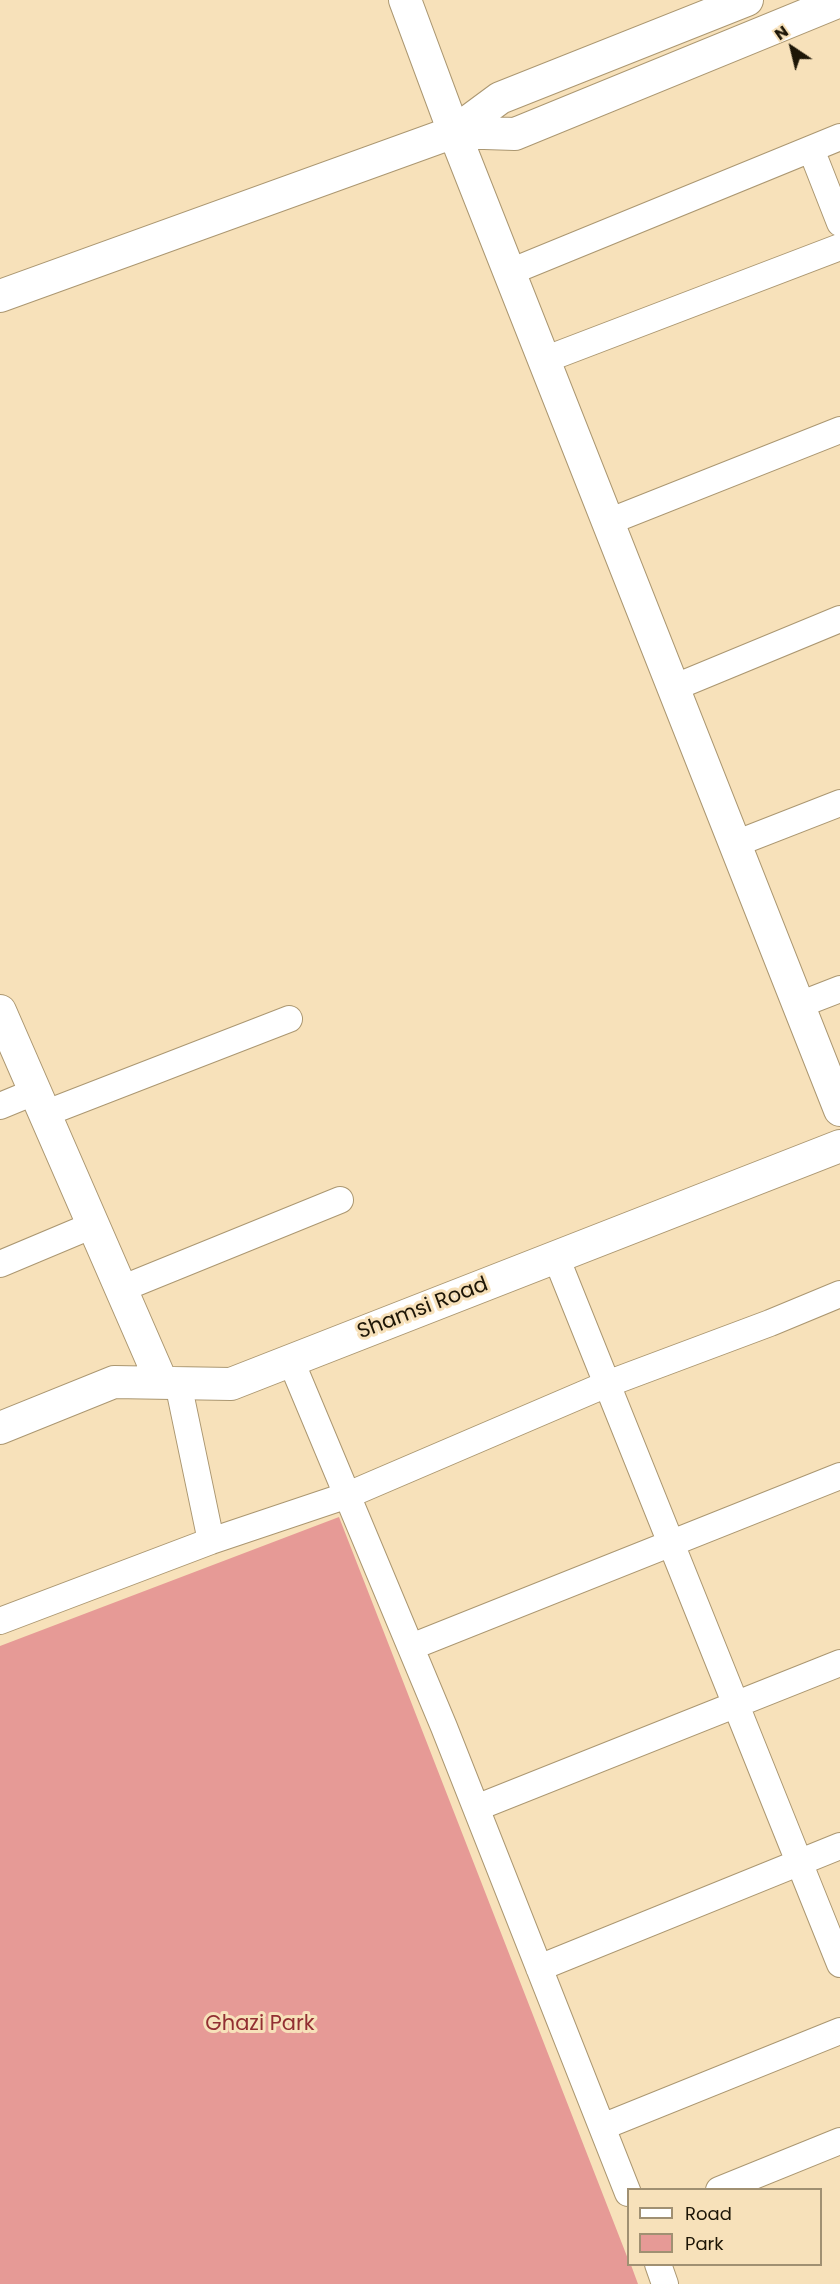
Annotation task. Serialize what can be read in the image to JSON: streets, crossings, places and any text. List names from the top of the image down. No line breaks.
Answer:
{"streets":{"street":["Shamsi Road"]},"parks":["Ghazi Park"],"legend":["Road","Park"],"north":"top left"}
